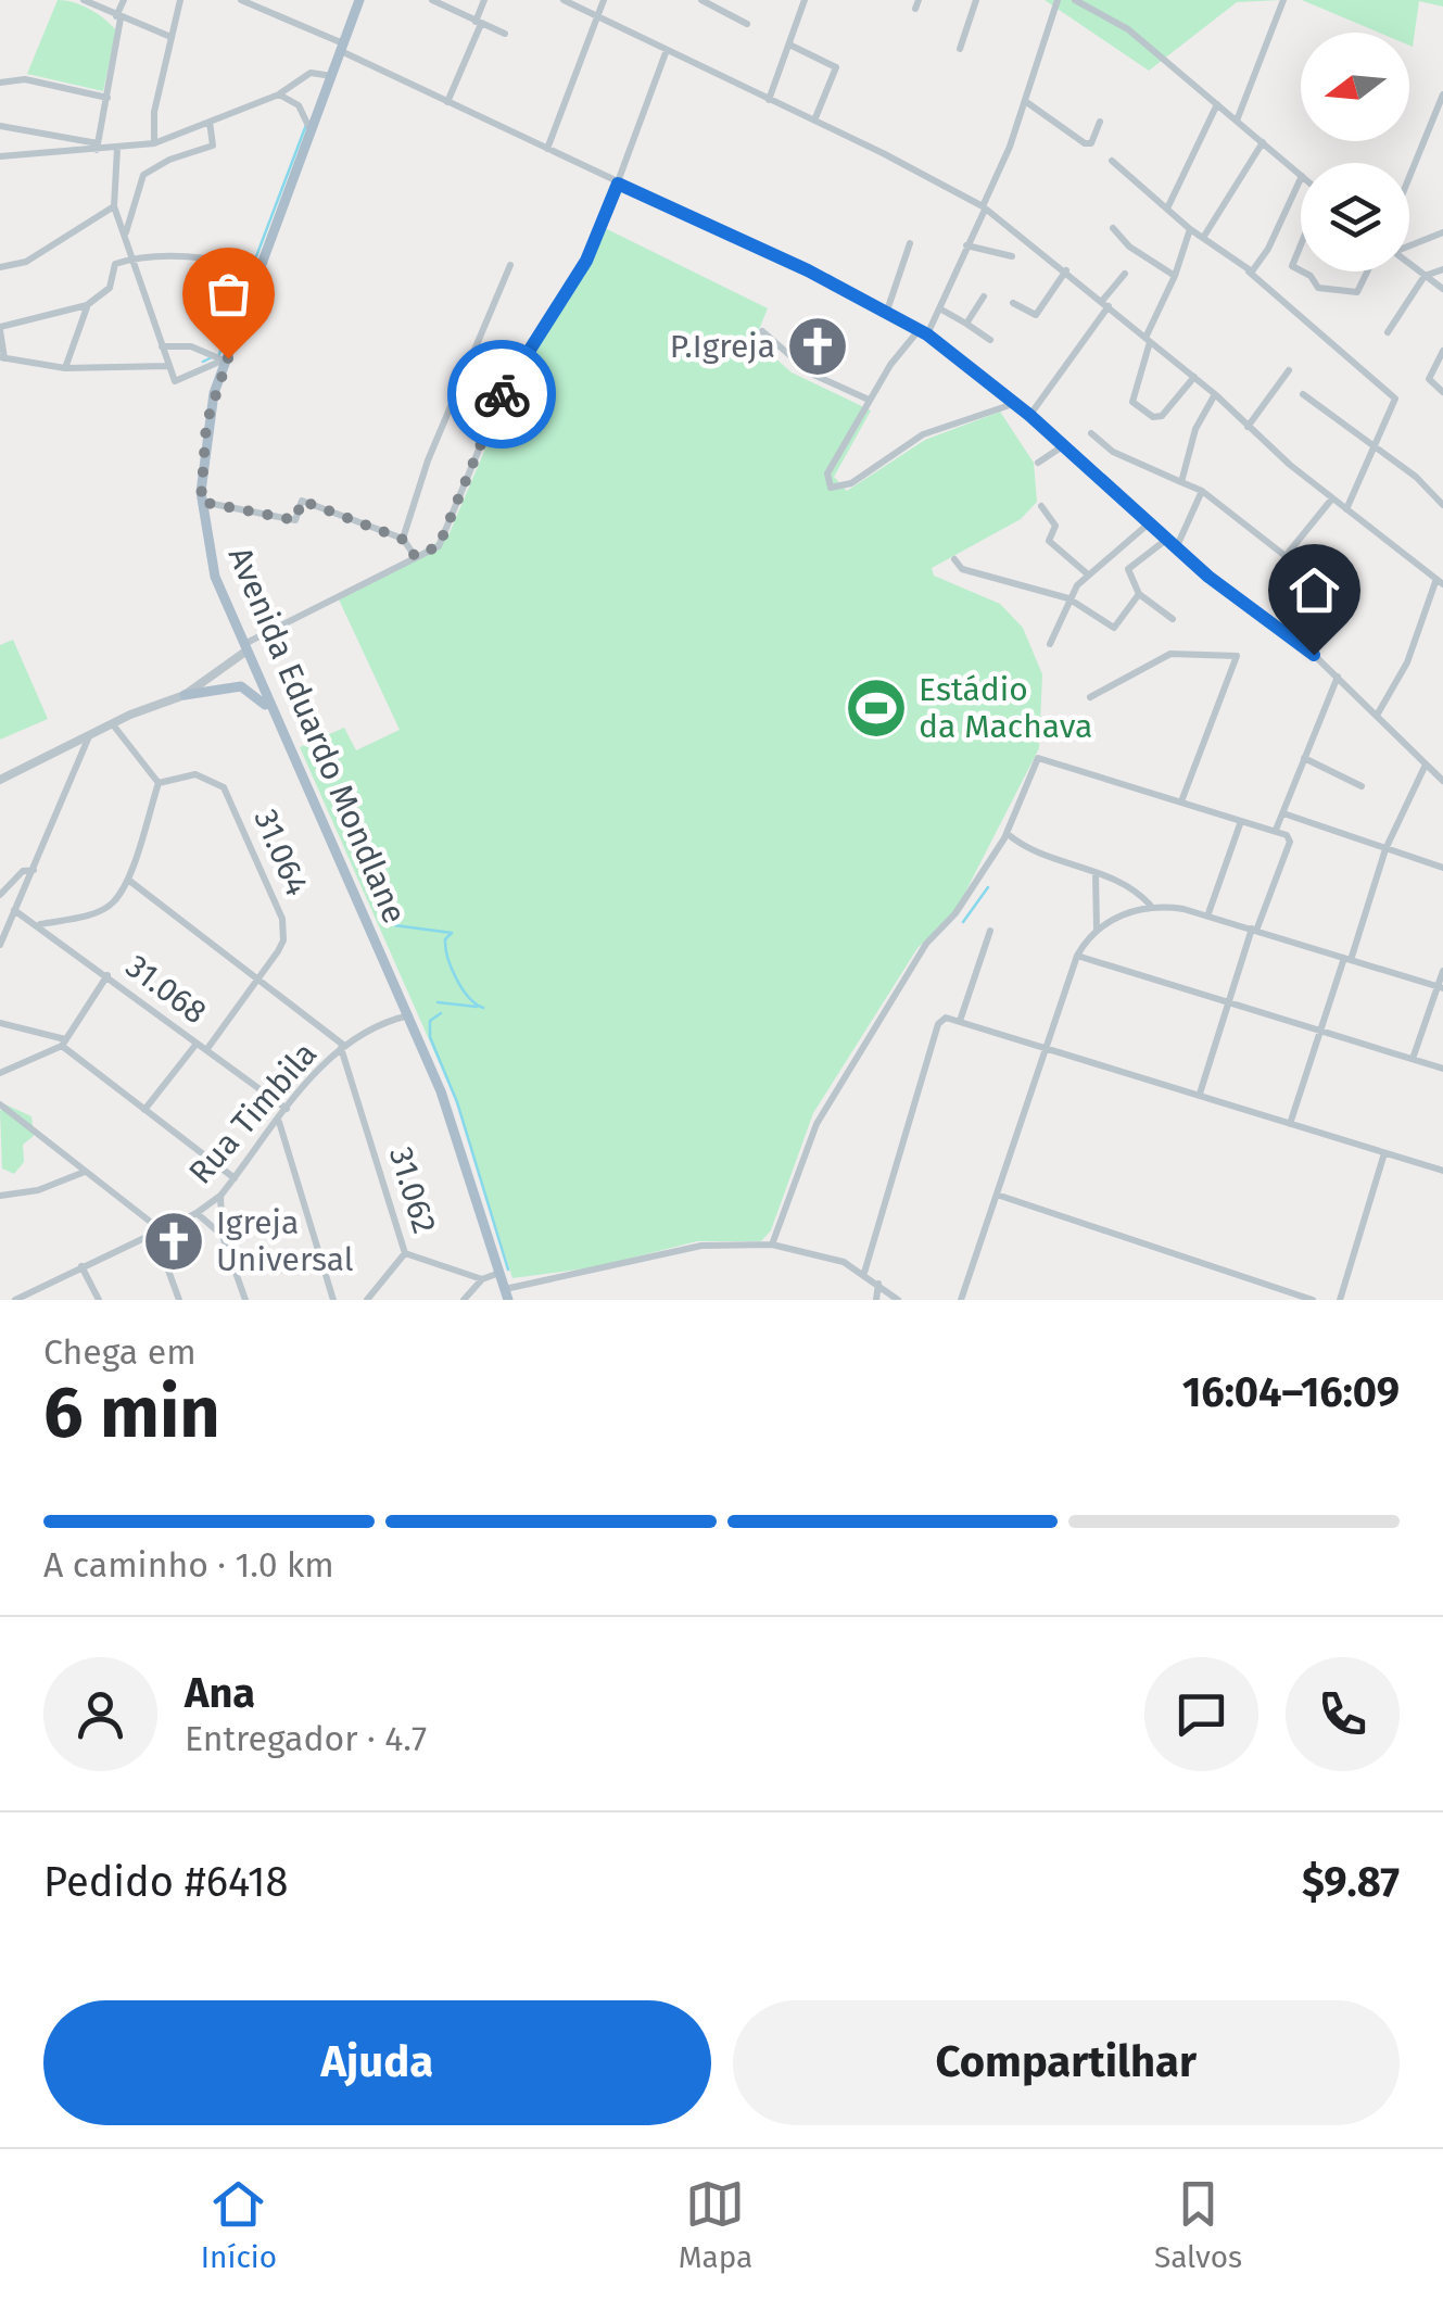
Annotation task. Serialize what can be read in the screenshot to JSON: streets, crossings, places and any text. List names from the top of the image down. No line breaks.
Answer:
{"streets":{"main road":["Avenida Eduardo Mondlane"],"street":["31.064","31.068","Rua Timbila","31.062"]},"crossings":[["Avenida Eduardo Mondlane","Rua Timbila"],["31.064","31.068"],["31.068","Rua Timbila"],["Rua Timbila","31.062"]],"places":{"church":["P.Igreja","Igreja Universal"],"sports":["Estádio da Machava"]},"north":"left","page":{"heading":["6 min","Chega em","16:04–16:09"],"panel":["Ana","Entregador · 4.7","Pedido #6418","$9.87"],"bar":"A caminho · 1.0 km","buttons":["Ajuda","Compartilhar"],"tabs":["Início","Mapa","Salvos"]}}
